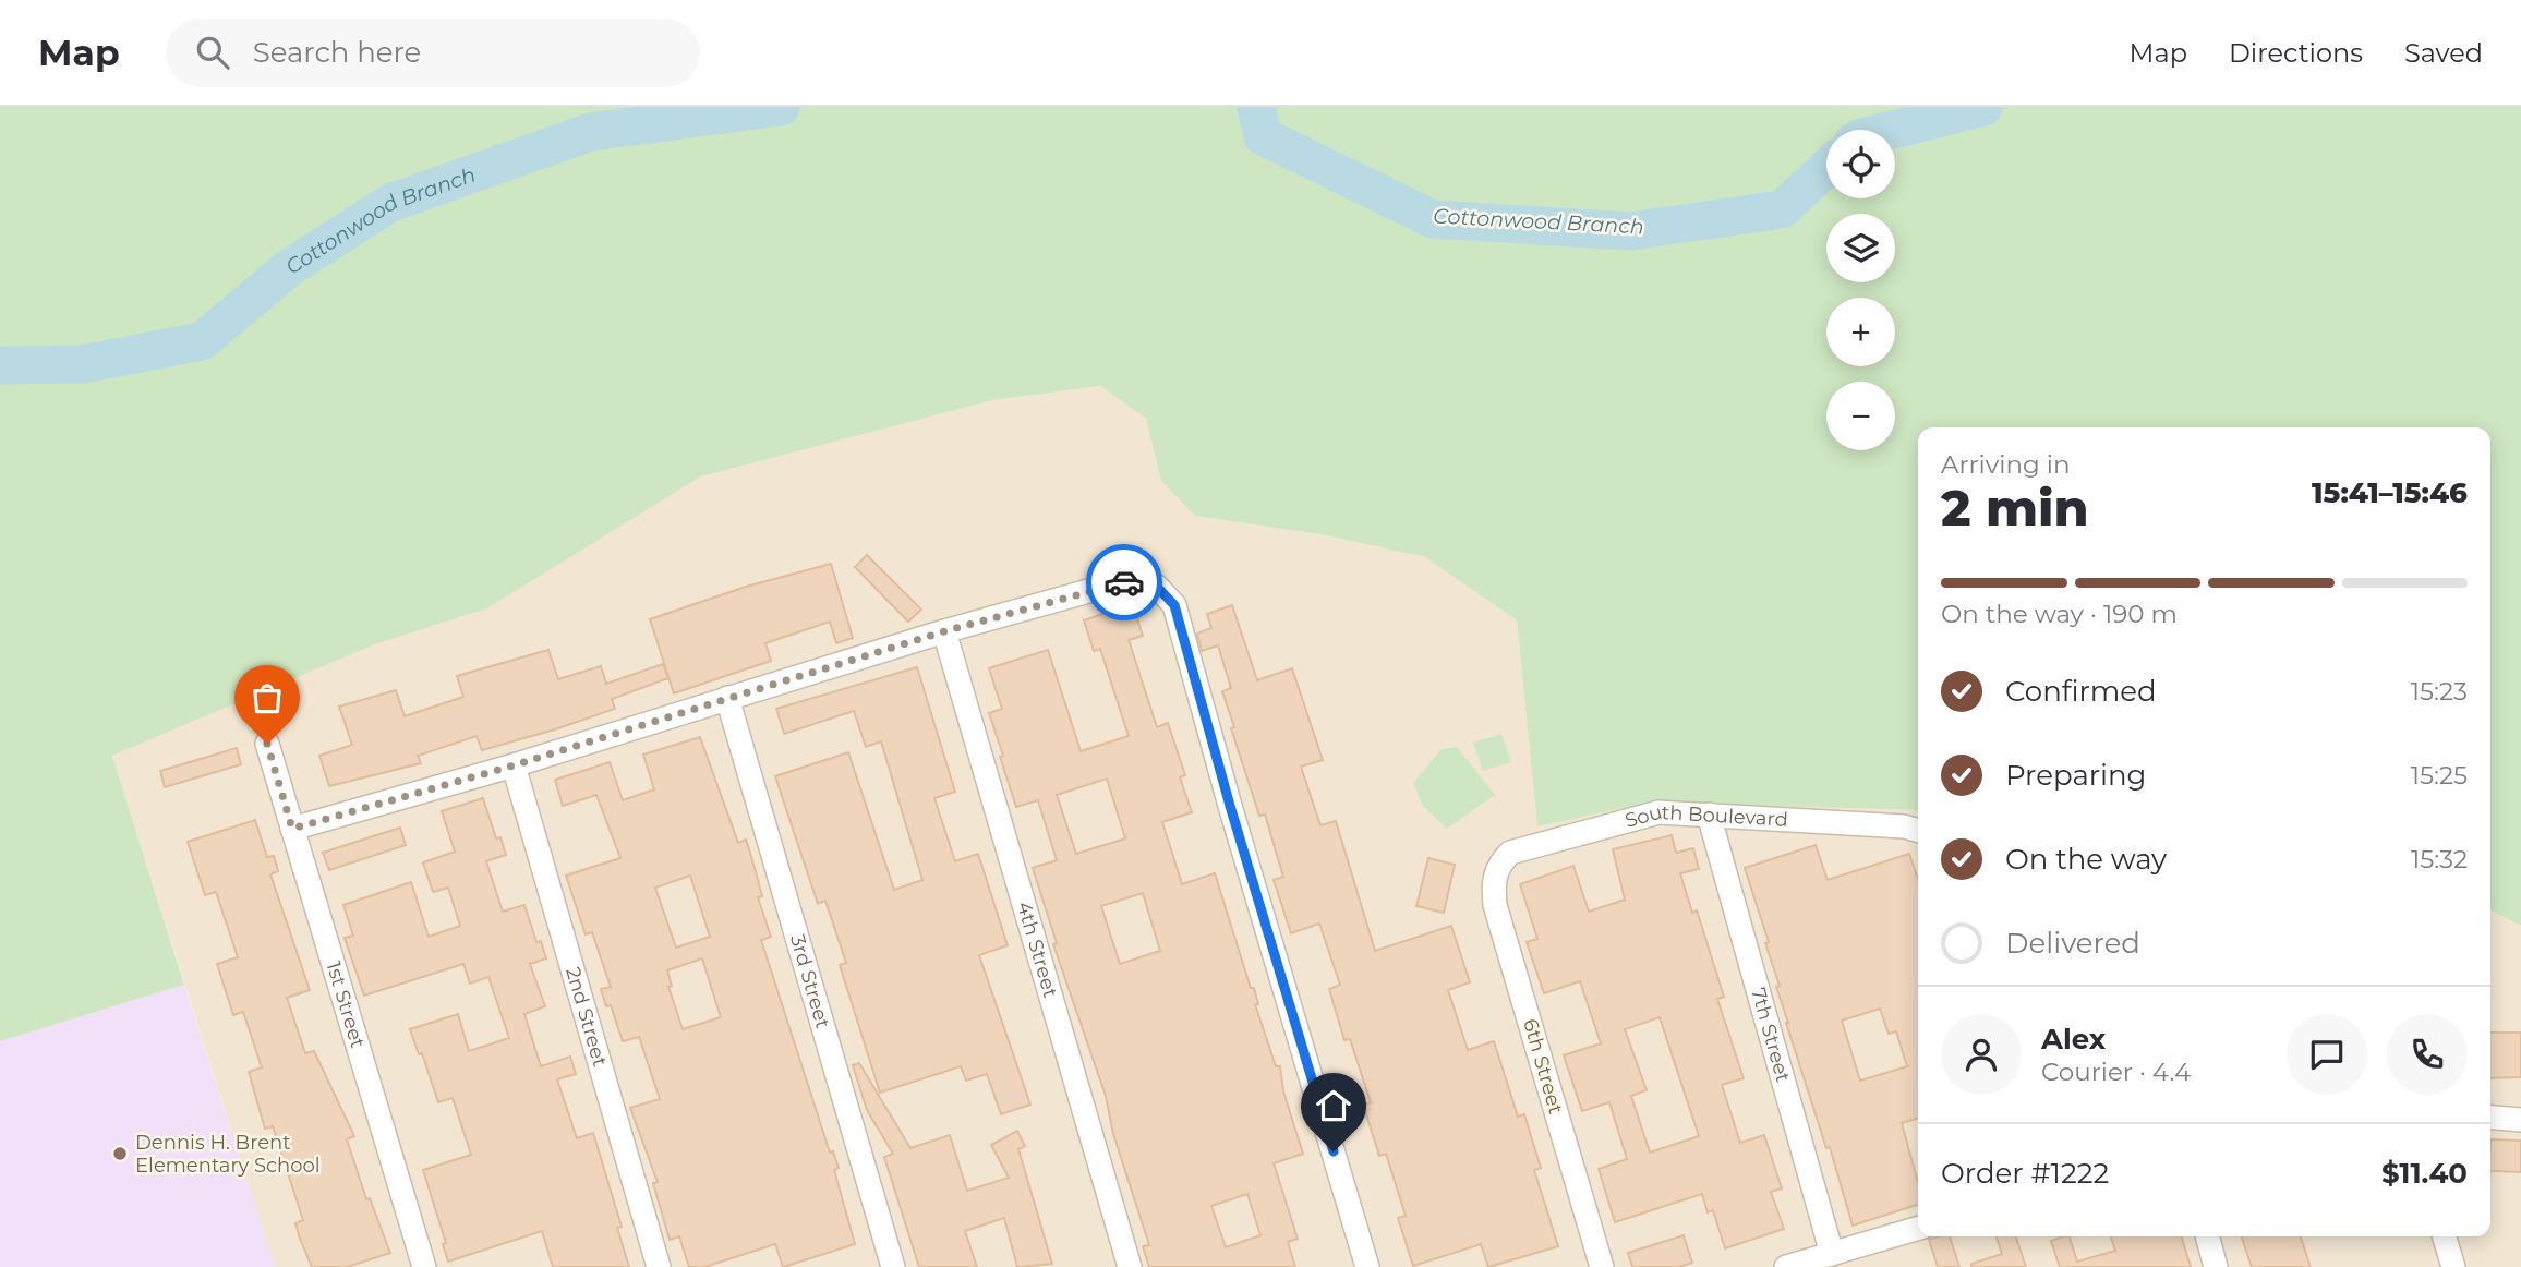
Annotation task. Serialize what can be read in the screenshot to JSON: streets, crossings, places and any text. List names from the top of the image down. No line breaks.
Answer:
{"streets":{"street":["South Boulevard","4th Street","3rd Street","1st Street","2nd Street","7th Street","6th Street"]},"crossings":[["South Boulevard","7th Street"],["South Boulevard","6th Street"]],"water":["Cottonwood Branch"],"places":["Dennis H. Brent Elementary School"],"page":{"header":"Map","search":"Search here","nav":["Map","Directions","Saved"],"map_buttons":["+","−"],"heading":["2 min","Arriving in","15:41–15:46"],"panel":["Alex","Courier · 4.4","Order #1222","$11.40"],"bar":"On the way · 190 m","list":[["Confirmed","15:23"],["Preparing","15:25"],["On the way","15:32"],"Delivered"]}}
